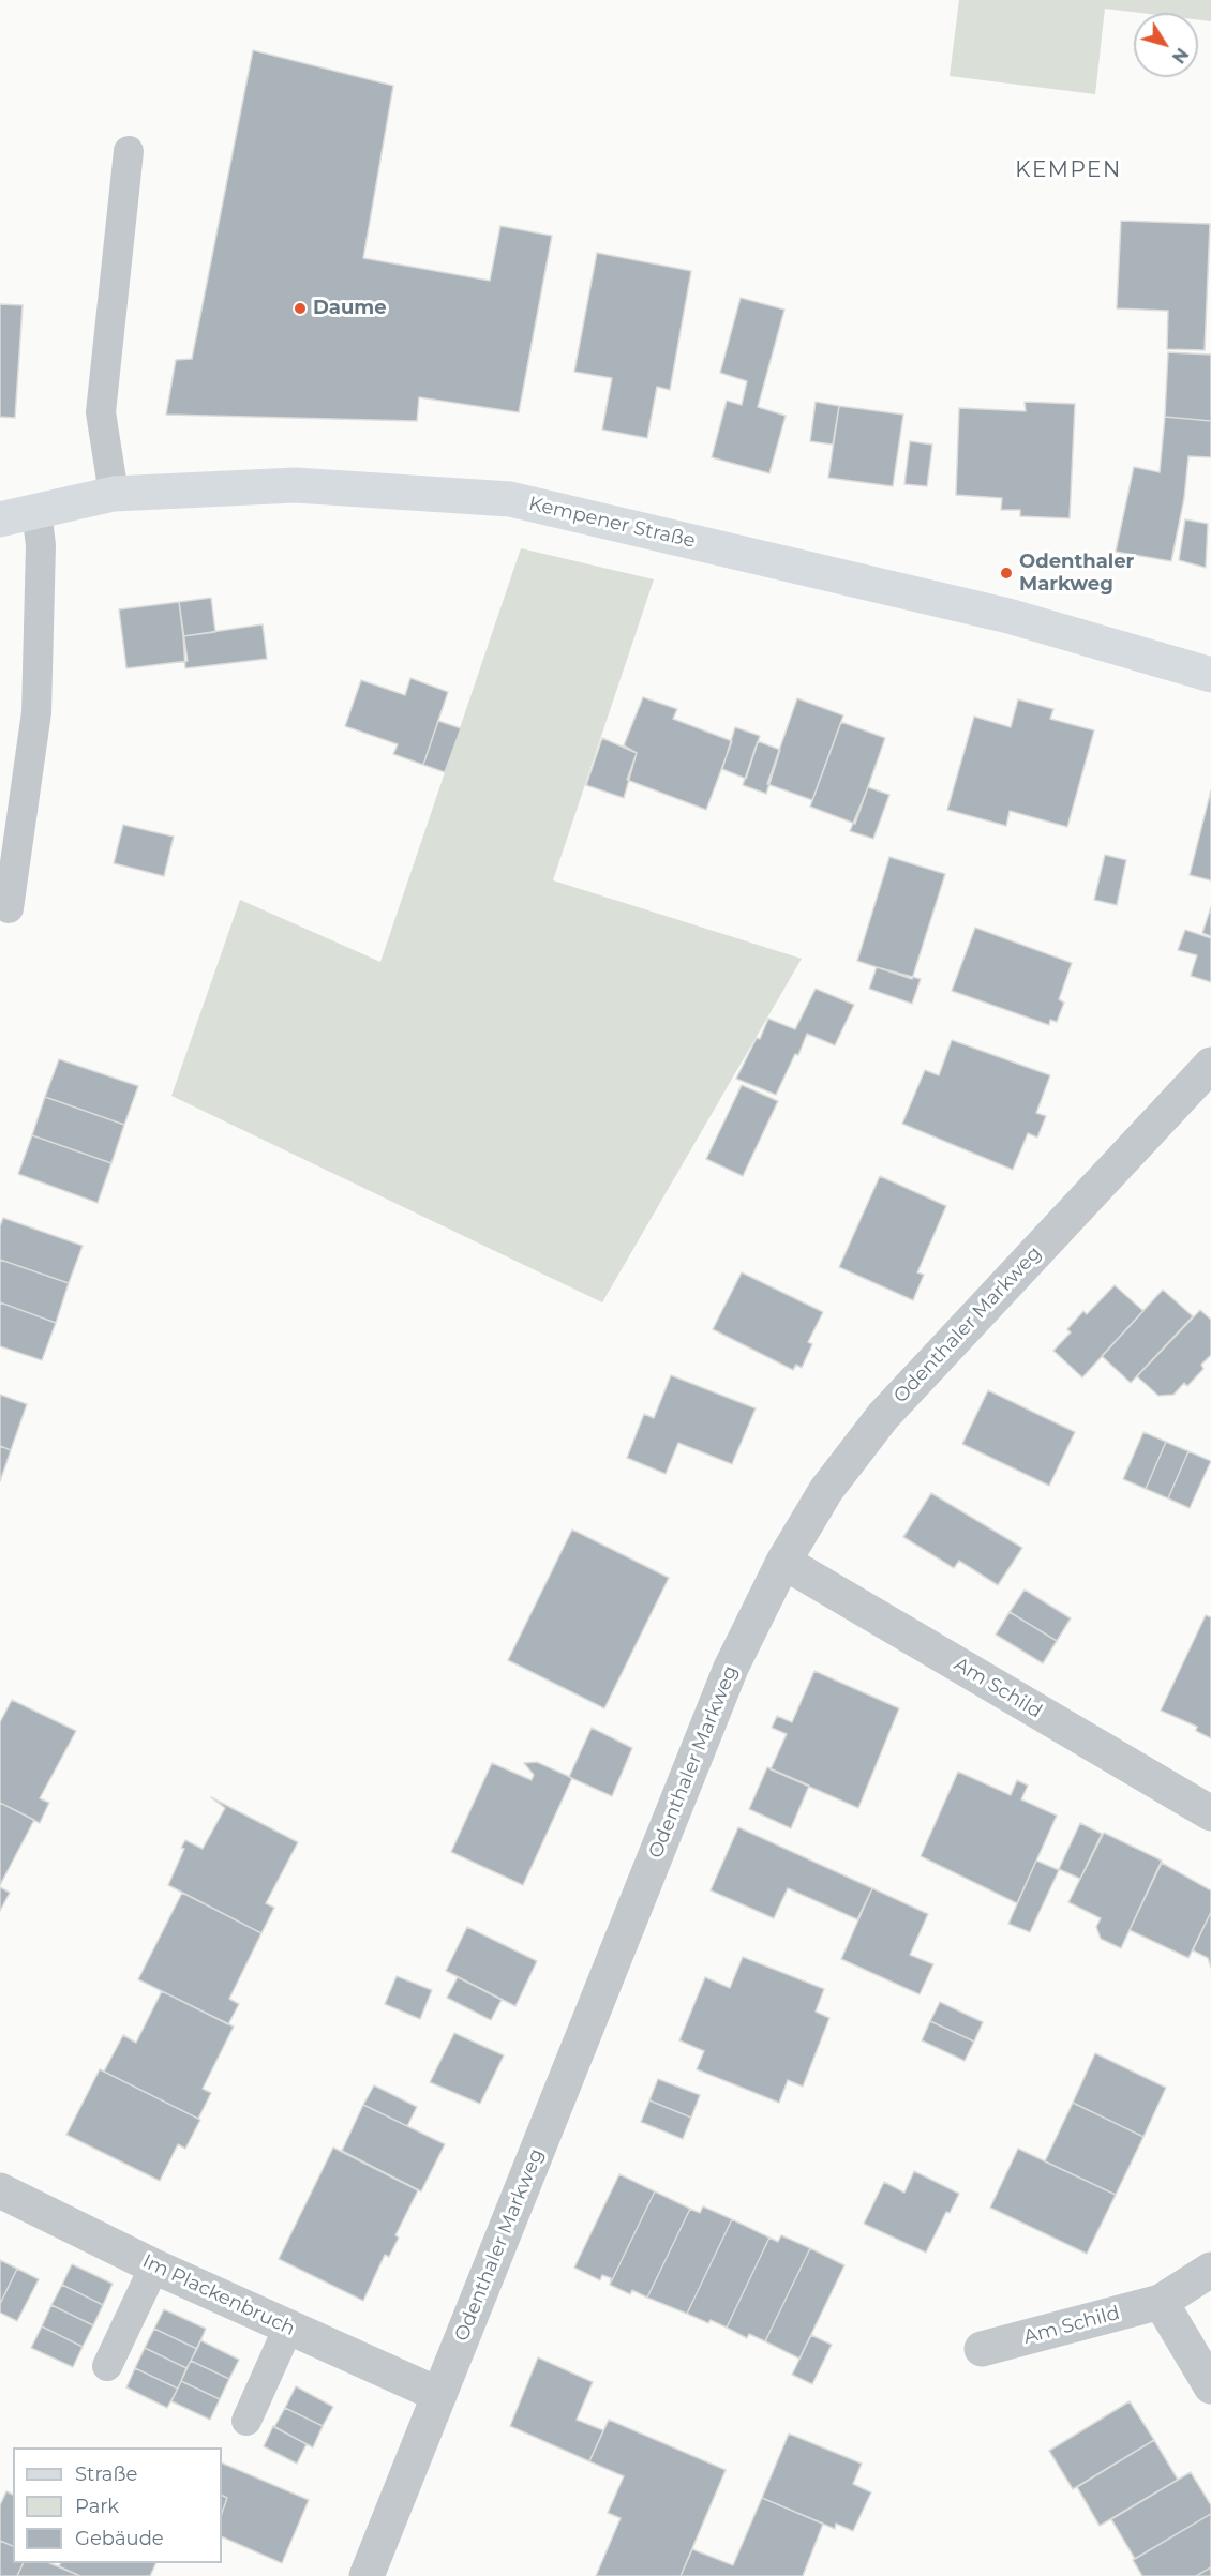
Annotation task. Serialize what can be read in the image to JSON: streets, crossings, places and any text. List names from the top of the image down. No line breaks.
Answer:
{"streets":{"main road":["Kempener Straße"],"street":["Odenthaler Markweg","Am Schild","Im Plackenbruch"]},"crossings":[["Odenthaler Markweg","Am Schild"],["Odenthaler Markweg","Im Plackenbruch"]],"districts":["KEMPEN"],"places":["Daume","Odenthaler Markweg"],"legend":["Straße","Park","Gebäude"],"north":"bottom right"}
